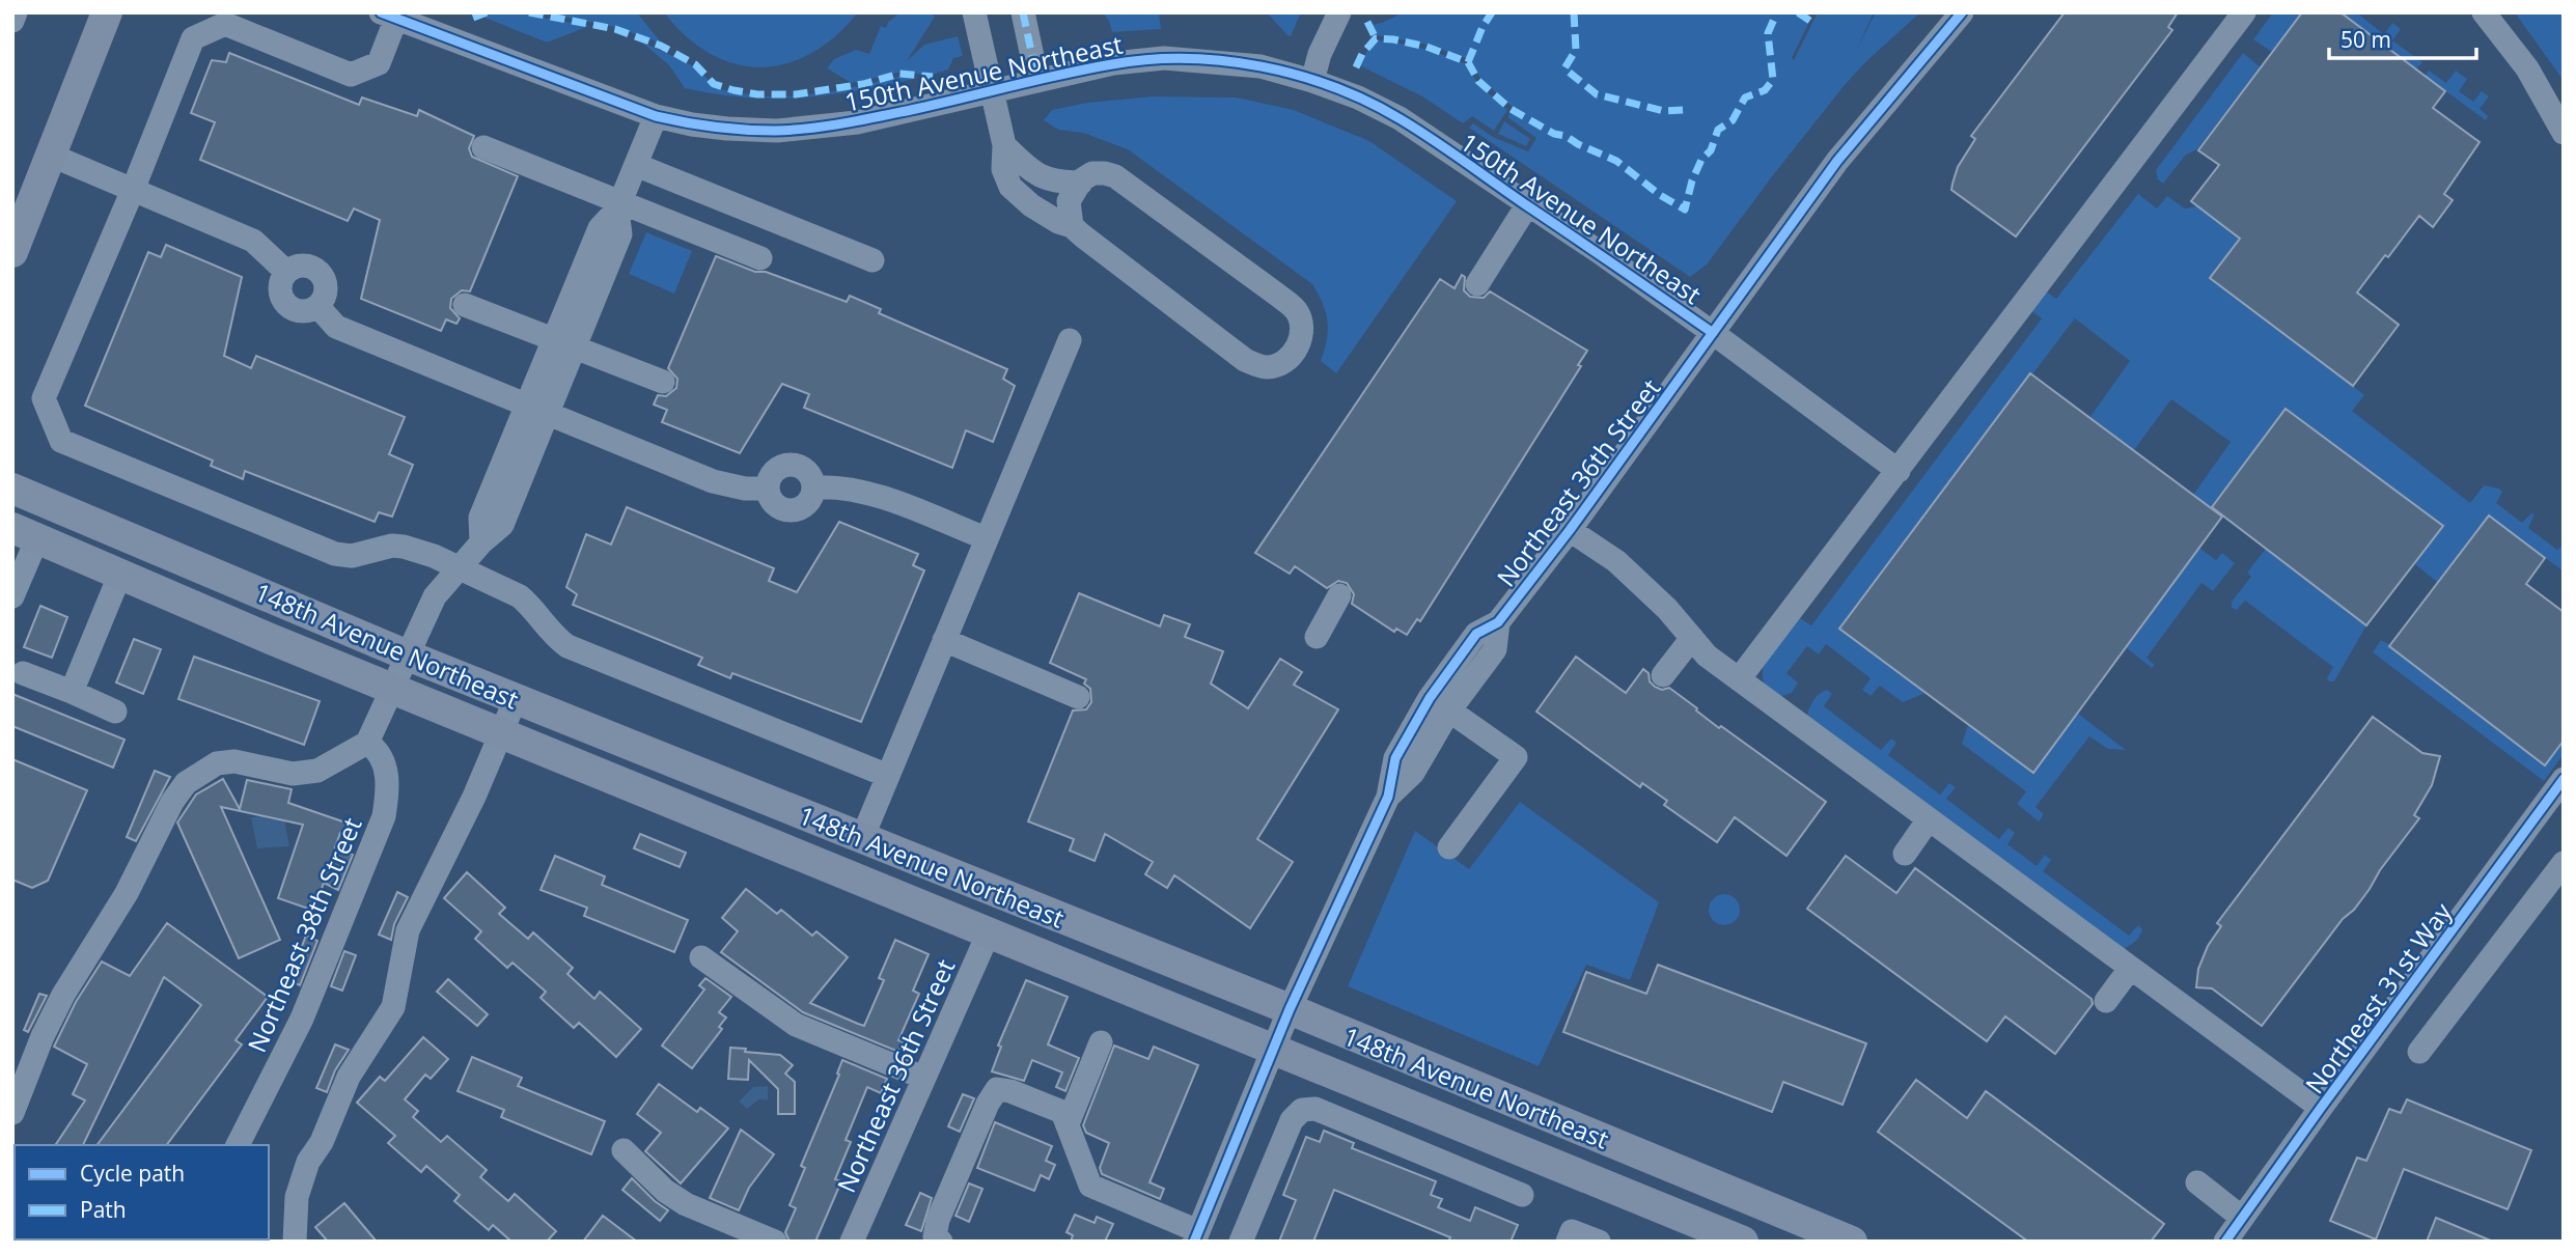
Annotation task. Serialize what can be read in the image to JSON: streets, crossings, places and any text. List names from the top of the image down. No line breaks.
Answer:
{"streets":{"main road":["148th Avenue Northeast"],"street":["150th Avenue Northeast","Northeast 36th Street","Northeast 38th Street","Northeast 31st Way"]},"crossings":[["150th Avenue Northeast","Northeast 36th Street"],["Northeast 36th Street","148th Avenue Northeast"]],"legend":["Cycle path","Path"],"scale_bar":"50 m"}
